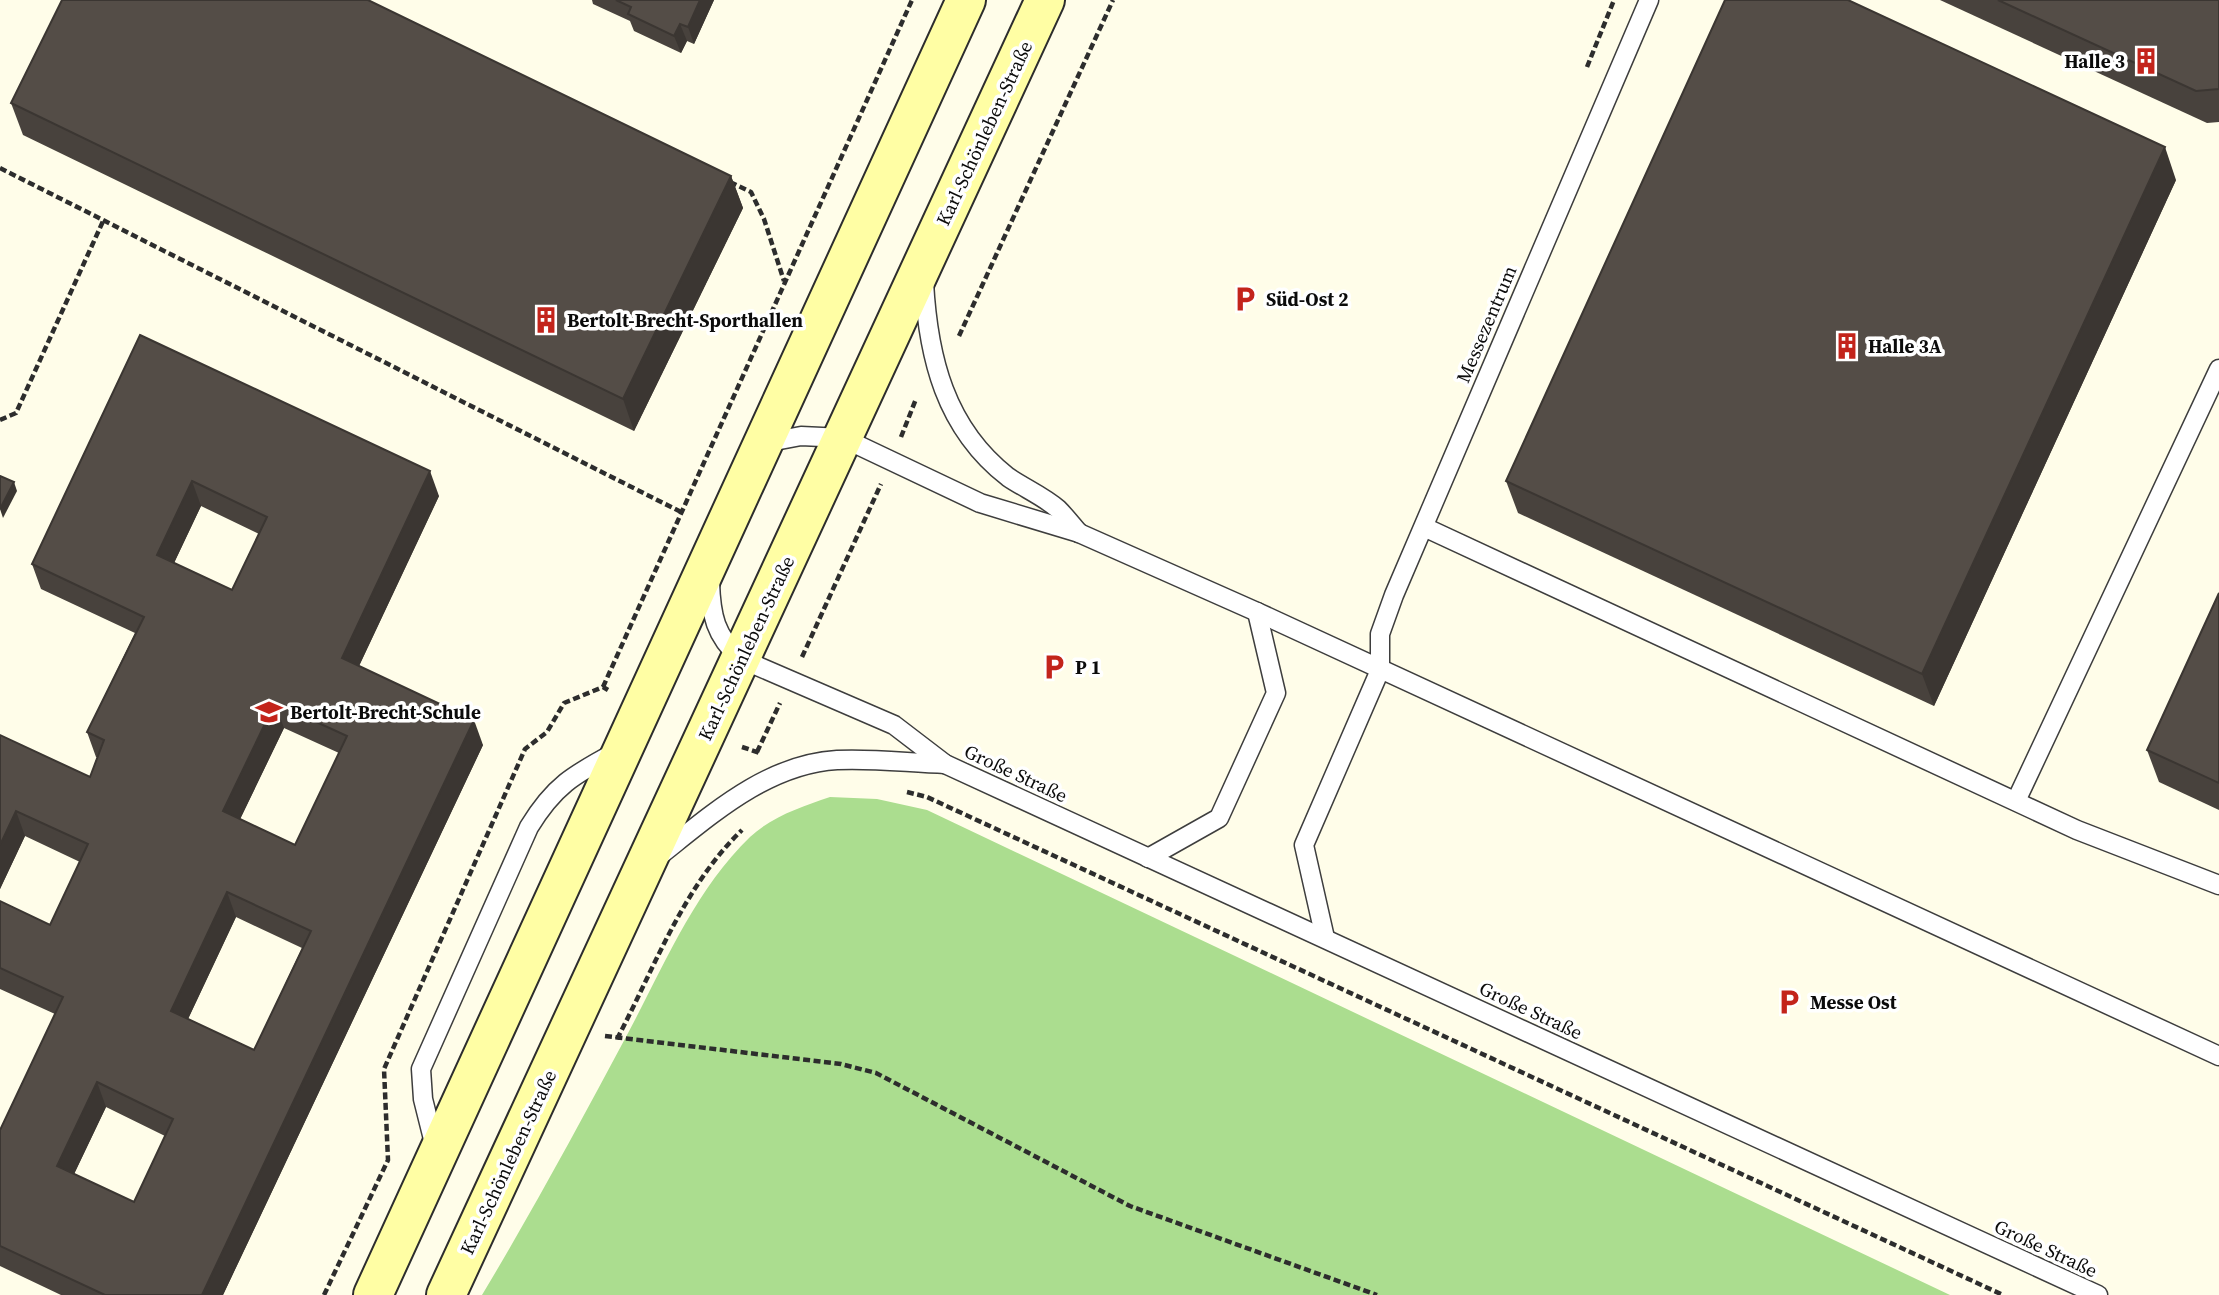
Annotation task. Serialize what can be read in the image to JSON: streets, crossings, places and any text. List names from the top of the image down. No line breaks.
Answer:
{"streets":{"main road":["Karl-Schönleben-Straße"],"lane":["Messezentrum","Große Straße"]},"crossings":[["Karl-Schönleben-Straße","Große Straße"]],"places":{"building":["Halle 3","Bertolt-Brecht-Sporthallen","Halle 3A"],"parking":["Süd-Ost 2","P 1","Messe Ost"],"school or university":["Bertolt-Brecht-Schule"]}}
